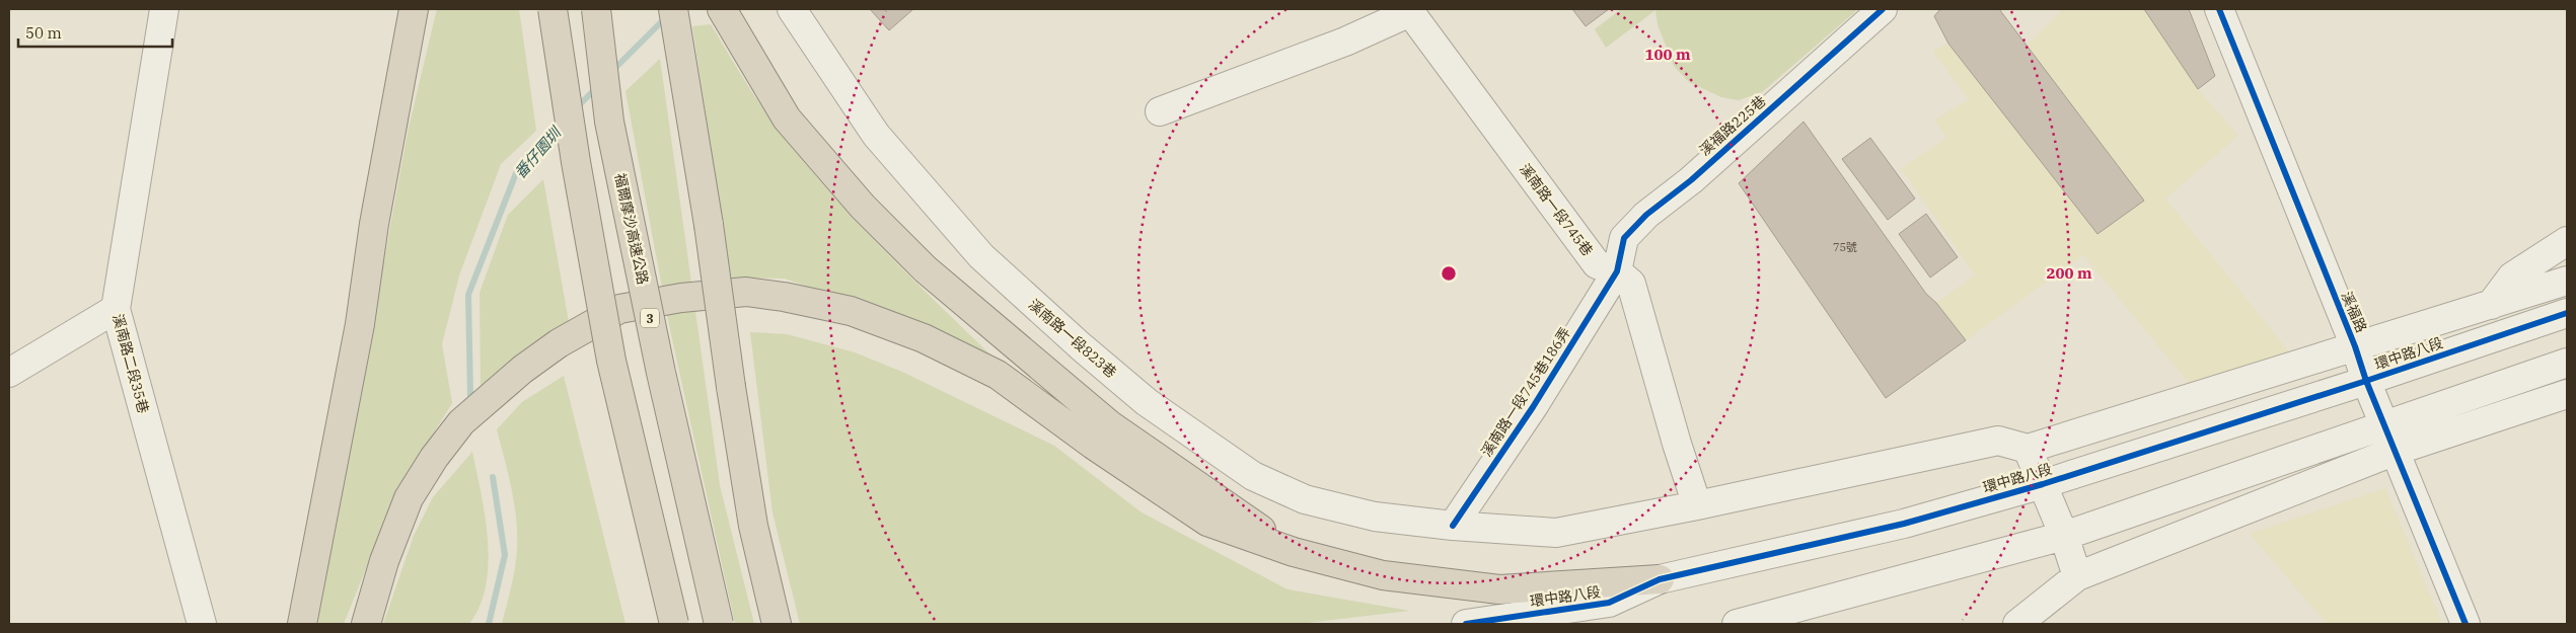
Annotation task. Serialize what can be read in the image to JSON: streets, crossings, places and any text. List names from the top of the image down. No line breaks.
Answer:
{"streets":{"highway":["福爾摩沙高速公路","3"],"street":["溪福路225巷","溪南路一段745巷","溪福路","溪南路一段823巷","環中路八段","溪南路二段35巷","溪南路一段745巷186弄"]},"crossings":[["溪福路225巷","溪南路一段745巷"],["溪福路225巷","溪南路一段745巷186弄"],["溪南路一段745巷","溪南路一段823巷"],["溪南路一段745巷","溪南路一段745巷186弄"],["溪福路","環中路八段"],["溪南路一段823巷","環中路八段"],["溪南路一段823巷","溪南路一段745巷186弄"]],"water":["番仔園圳"],"house_numbers":["75號"],"scale_bar":"50 m","rings":["100 m","200 m"]}
